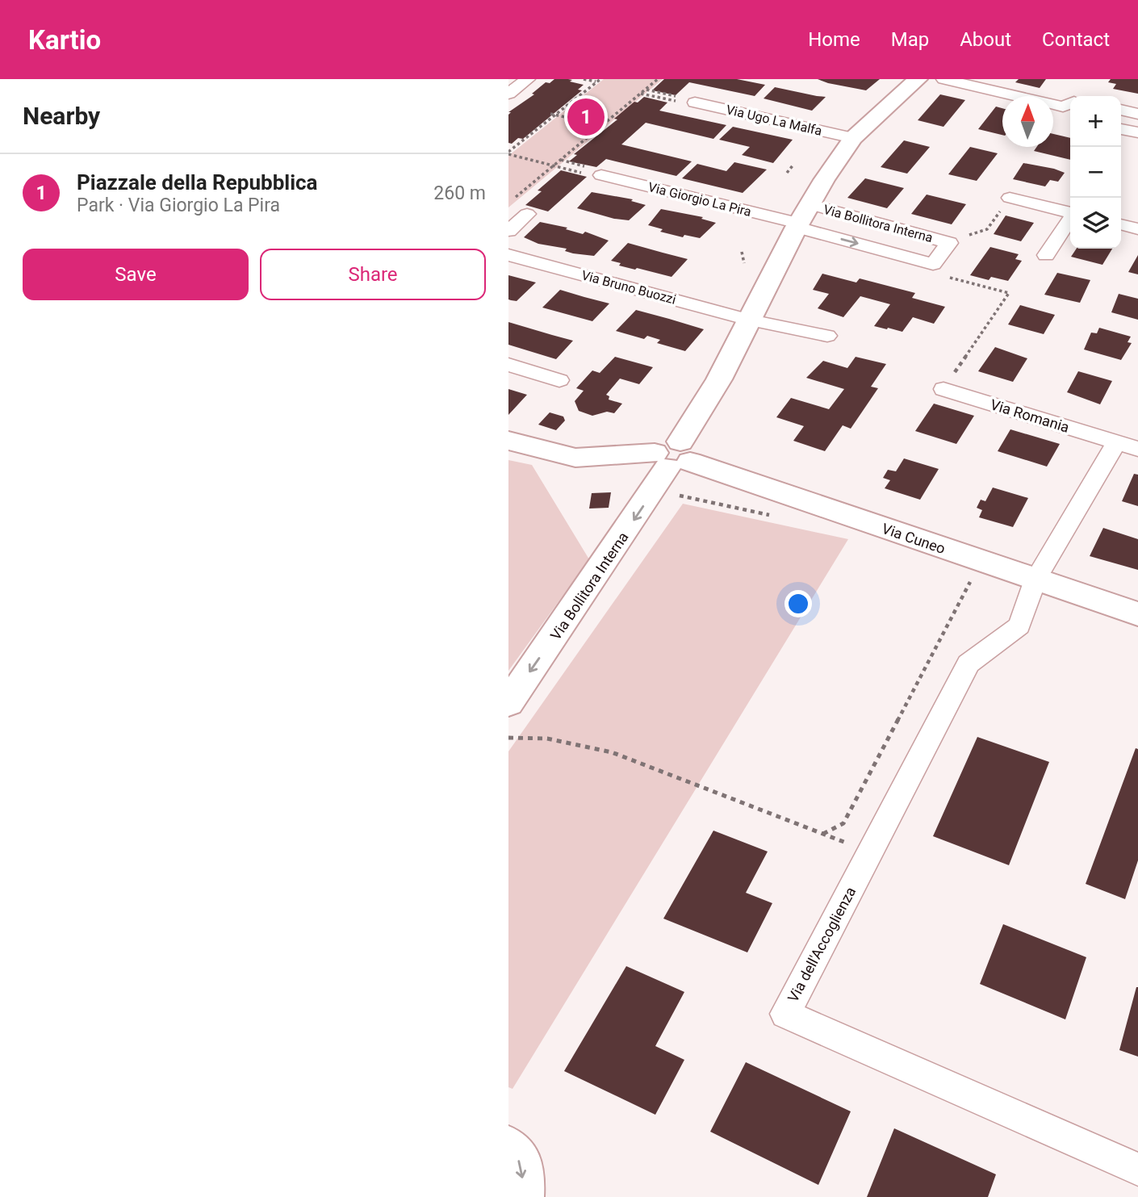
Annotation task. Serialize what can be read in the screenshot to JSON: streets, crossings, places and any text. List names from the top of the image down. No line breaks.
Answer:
{"streets":{"street":["Via Ugo La Malfa","Via Giorgio La Pira","Via Bollitora Interna","Via Bruno Buozzi","Via Romania","Via Cuneo","Via dell'Accoglienza"]},"crossings":[["Via Ugo La Malfa","Via Bollitora Interna"],["Via Giorgio La Pira","Via Bollitora Interna"],["Via Bollitora Interna","Via Bruno Buozzi"],["Via Bollitora Interna","Via Cuneo"],["Via Cuneo","Via dell'Accoglienza"]],"north":"top","page":{"header":"Kartio","nav":["Home","Map","About","Contact"],"heading":"Nearby","pins":"1","map_buttons":["+","−"],"list":[{"mark":"1","name":"Piazzale della Repubblica","note":"Park · Via Giorgio La Pira","value":"260 m"}],"buttons":["Save","Share"]}}
